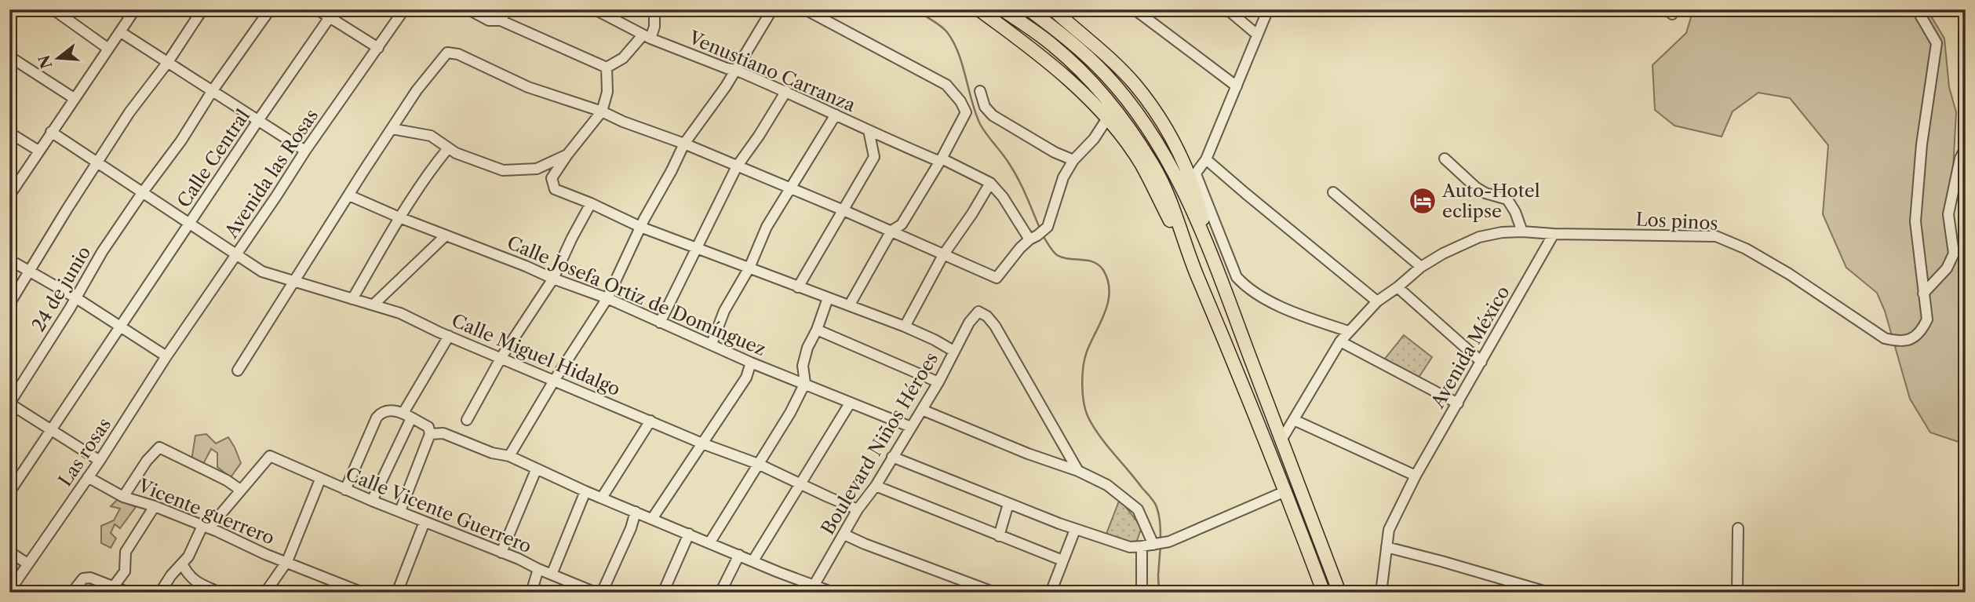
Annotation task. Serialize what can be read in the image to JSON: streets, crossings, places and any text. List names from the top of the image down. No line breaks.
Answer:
{"streets":{"street":["Venustiano Carranza","Calle Central","Avenida las Rosas","Los pinos","24 de junio","Calle Josefa Ortiz de Domínguez","Avenida México","Calle Miguel Hidalgo","Boulevard Niños Héroes","Las rosas","Calle Vicente Guerrero","Vicente guerrero"]},"crossings":[["Calle Central","Calle Miguel Hidalgo"],["Avenida las Rosas","Calle Miguel Hidalgo"],["Avenida las Rosas","Las rosas"],["Los pinos","Avenida México"],["24 de junio","Calle Miguel Hidalgo"],["Calle Josefa Ortiz de Domínguez","Boulevard Niños Héroes"],["Calle Miguel Hidalgo","Boulevard Niños Héroes"],["Las rosas","Vicente guerrero"],["Calle Vicente Guerrero","Vicente guerrero"]],"places":{"hotel":["Auto-Hotel eclipse"]},"north":"left"}
